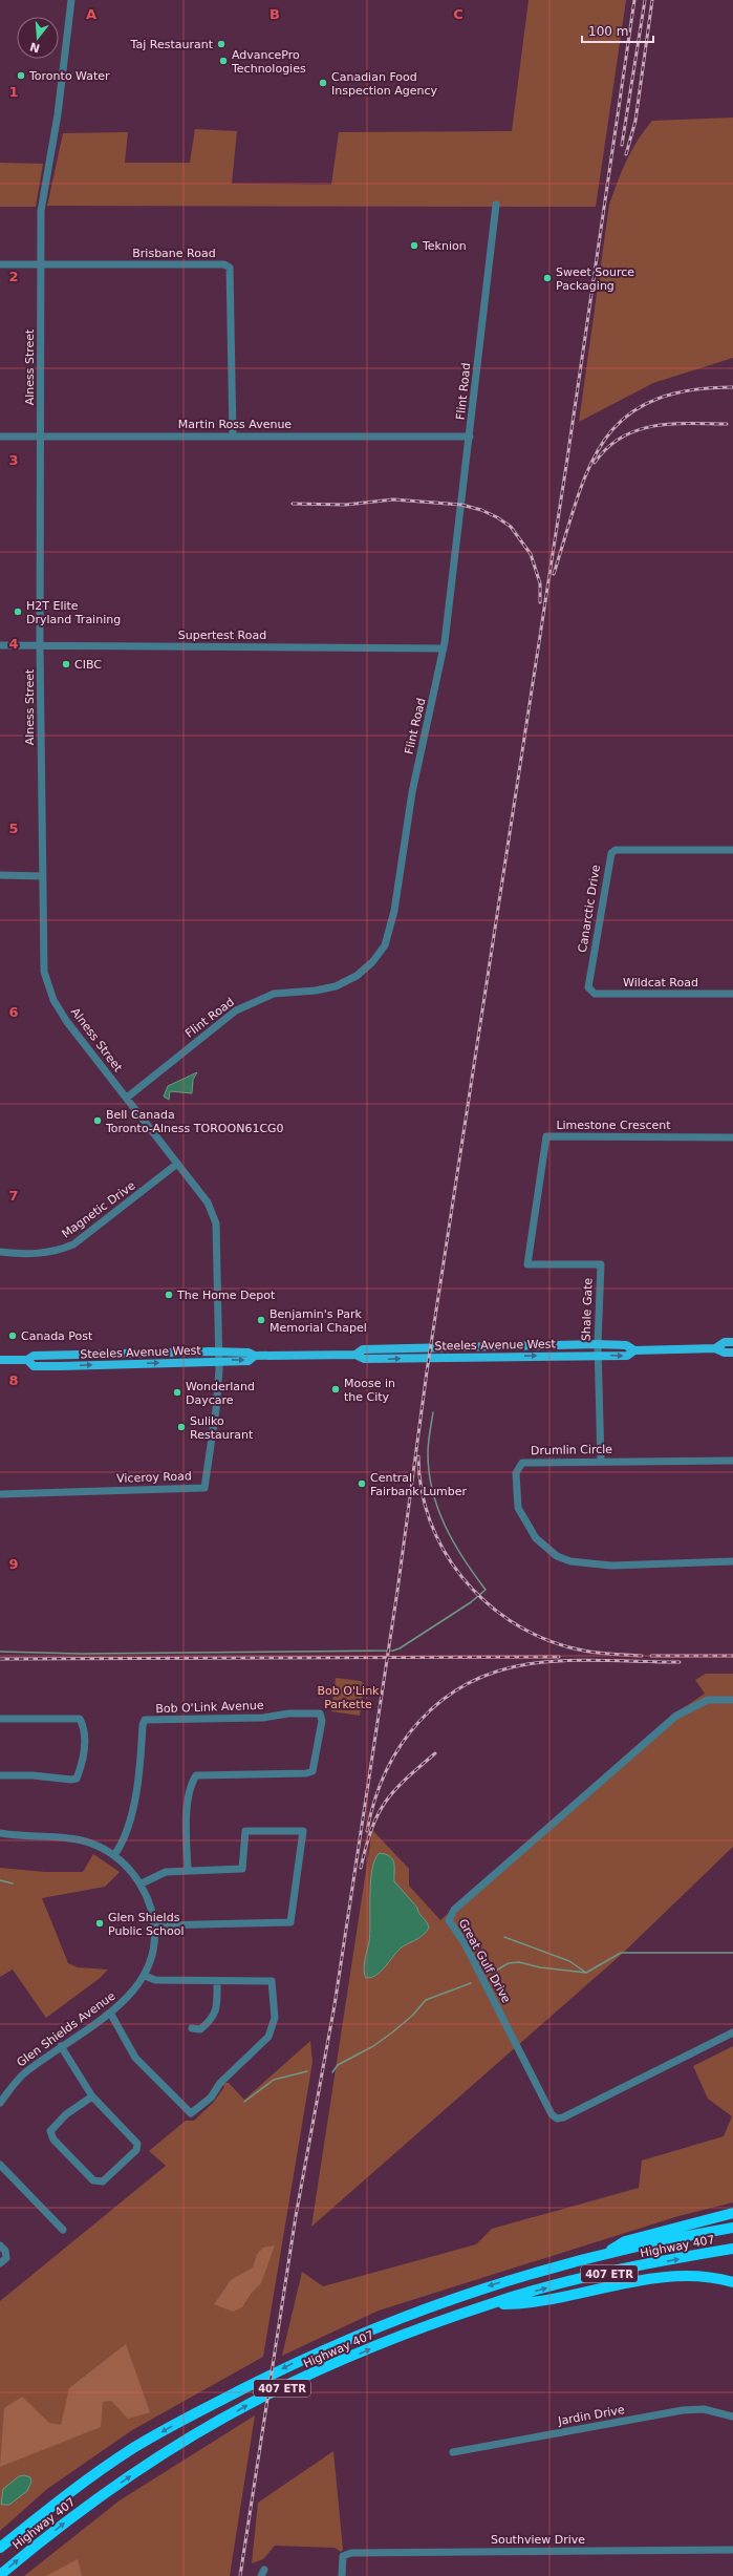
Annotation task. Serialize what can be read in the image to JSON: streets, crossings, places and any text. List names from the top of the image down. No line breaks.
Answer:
{"streets":{"highway":["Highway 407","407 ETR"],"main road":["Steeles Avenue West"],"street":["Brisbane Road","Alness Street","Flint Road","Martin Ross Avenue","Supertest Road","Canarctic Drive","Wildcat Road","Limestone Crescent","Magnetic Drive","Shale Gate","Drumlin Circle","Viceroy Road","Bob O'Link Avenue","Great Gulf Drive","Glen Shields Avenue","Jardin Drive","Southview Drive"]},"crossings":[["Brisbane Road","Alness Street"],["Brisbane Road","Martin Ross Avenue"],["Alness Street","Flint Road"],["Alness Street","Martin Ross Avenue"],["Alness Street","Supertest Road"],["Alness Street","Magnetic Drive"],["Alness Street","Steeles Avenue West"],["Alness Street","Viceroy Road"],["Flint Road","Martin Ross Avenue"],["Flint Road","Supertest Road"],["Canarctic Drive","Wildcat Road"],["Limestone Crescent","Shale Gate"],["Shale Gate","Steeles Avenue West"],["Shale Gate","Drumlin Circle"],["Steeles Avenue West","Viceroy Road"],["Bob O'Link Avenue","Glen Shields Avenue"]],"parks":["Bob O'Link Parkette"],"places":["Taj Restaurant","AdvancePro Technologies","Toronto Water","Canadian Food Inspection Agency","Teknion","Sweet Source Packaging","H2T Elite Dryland Training","CIBC","Bell Canada Toronto-Alness TOROON61CG0","The Home Depot","Benjamin's Park Memorial Chapel","Canada Post","Moose in the City","Wonderland Daycare","Suliko Restaurant","Central Fairbank Lumber","Glen Shields Public School"],"scale_bar":"100 m","north":"bottom","grid":{"columns":["A","B","C"],"rows":["1","2","3","4","5","6","7","8","9"]}}
